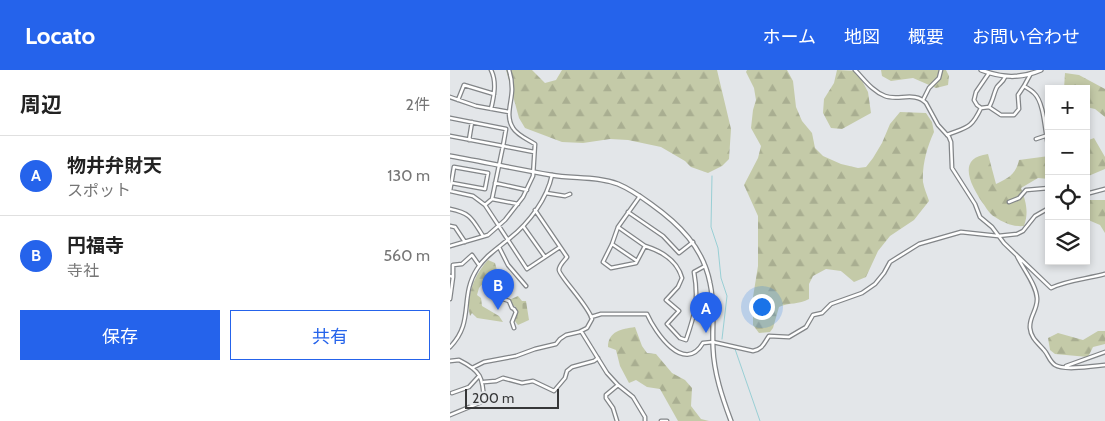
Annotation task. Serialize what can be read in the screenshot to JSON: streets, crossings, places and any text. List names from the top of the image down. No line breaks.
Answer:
{"scale_bar":"200 m","page":{"header":"Locato","nav":["ホーム","地図","概要","お問い合わせ"],"heading":["周辺","2件"],"map_buttons":["+","−"],"list":[{"mark":"A","name":"物井弁財天","note":"スポット","value":"130 m"},{"mark":"B","name":"円福寺","note":"寺社","value":"560 m"}],"pins":["B","A"],"buttons":["保存","共有"],"scale":"200 m"}}
